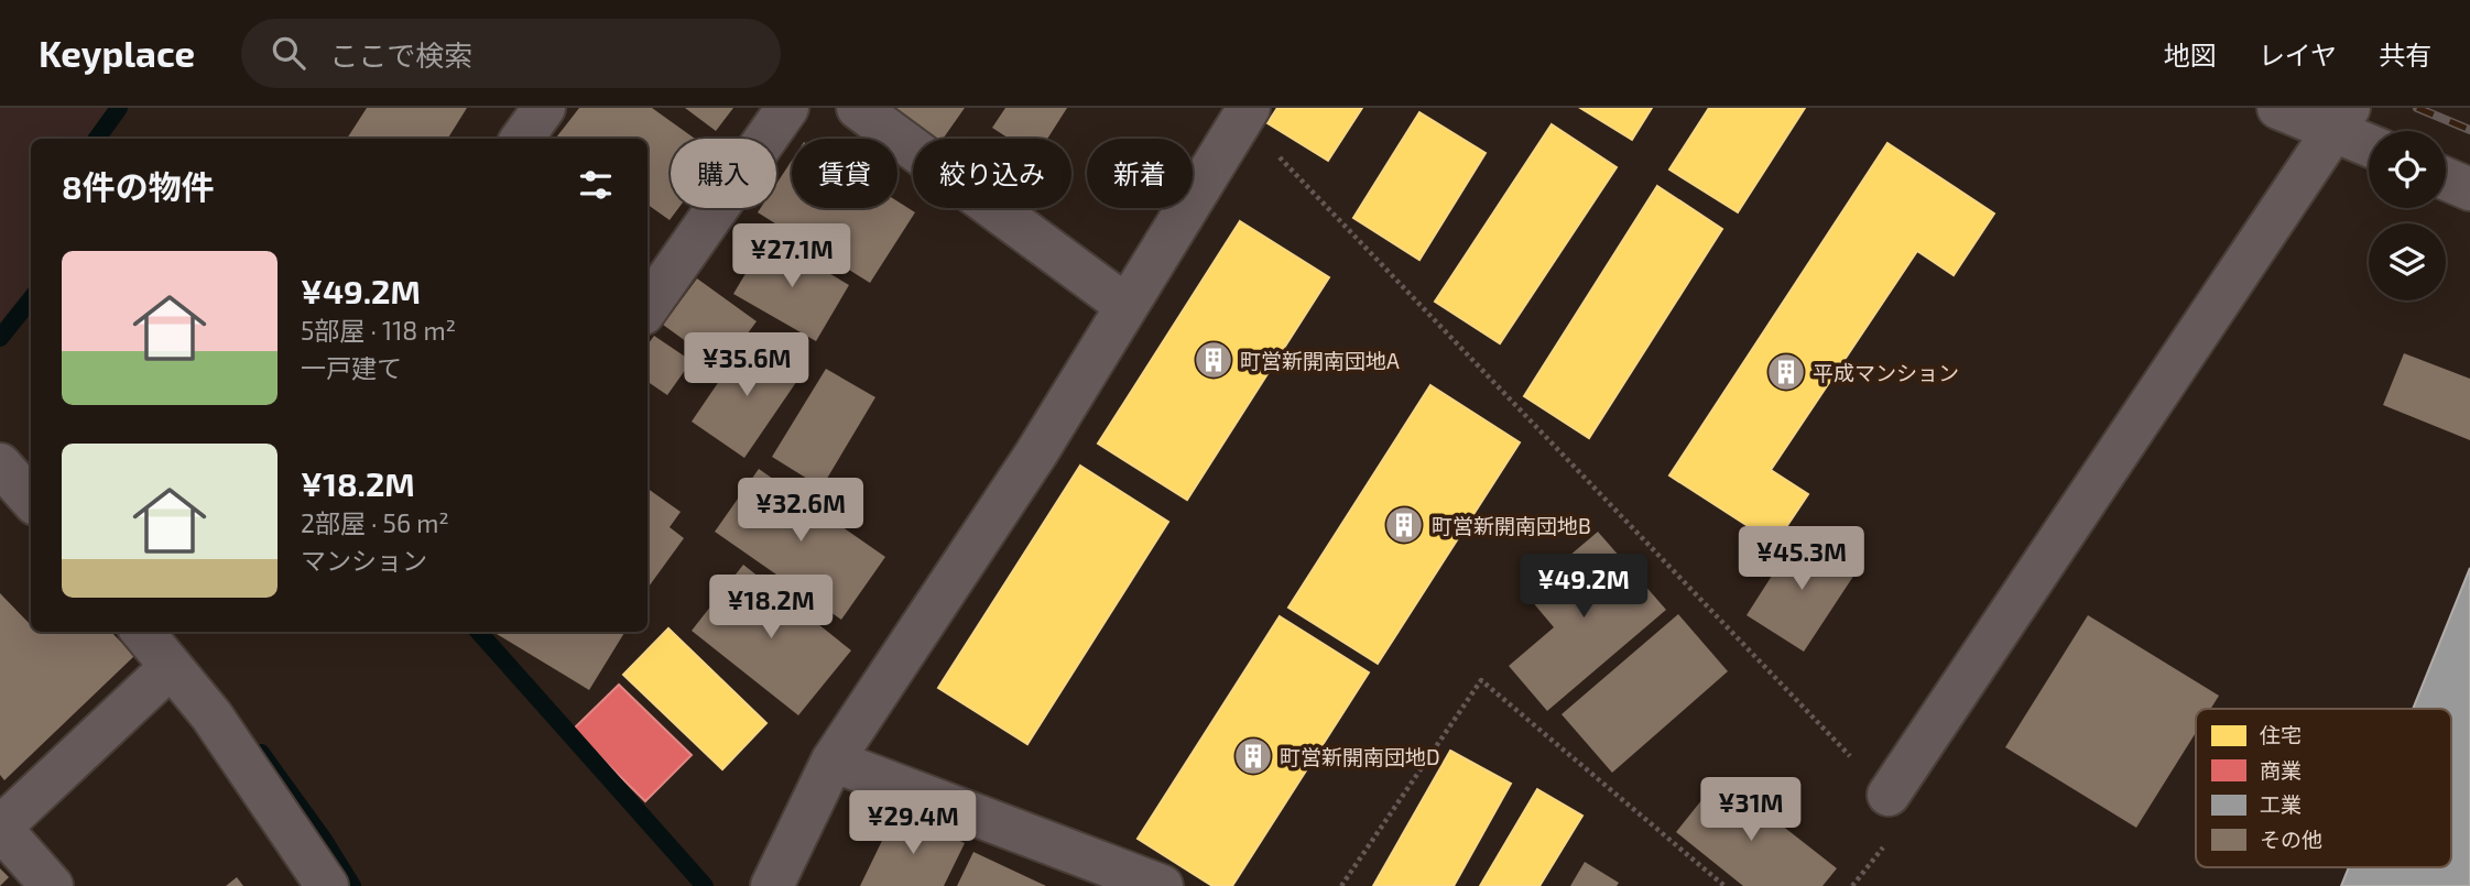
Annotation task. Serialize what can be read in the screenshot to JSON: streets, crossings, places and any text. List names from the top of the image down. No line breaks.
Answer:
{"places":{"building":["町営新開南団地A","平成マンション","町営新開南団地B","町営新開南団地D"]},"legend":["住宅","商業","工業","その他"],"page":{"header":"Keyplace","search":"ここで検索","nav":["地図","レイヤ","共有"],"chip":["購入","賃貸","絞り込み","新着"],"heading":"8件の物件","price":["¥27.1M","¥35.6M","¥32.6M","¥45.3M","¥49.2M","¥18.2M","¥31M","¥29.4M"],"list":[{"name":"¥49.2M","note":"5部屋 · 118 m² · 一戸建て"},{"name":"¥18.2M","note":"2部屋 · 56 m² · マンション"}]}}
